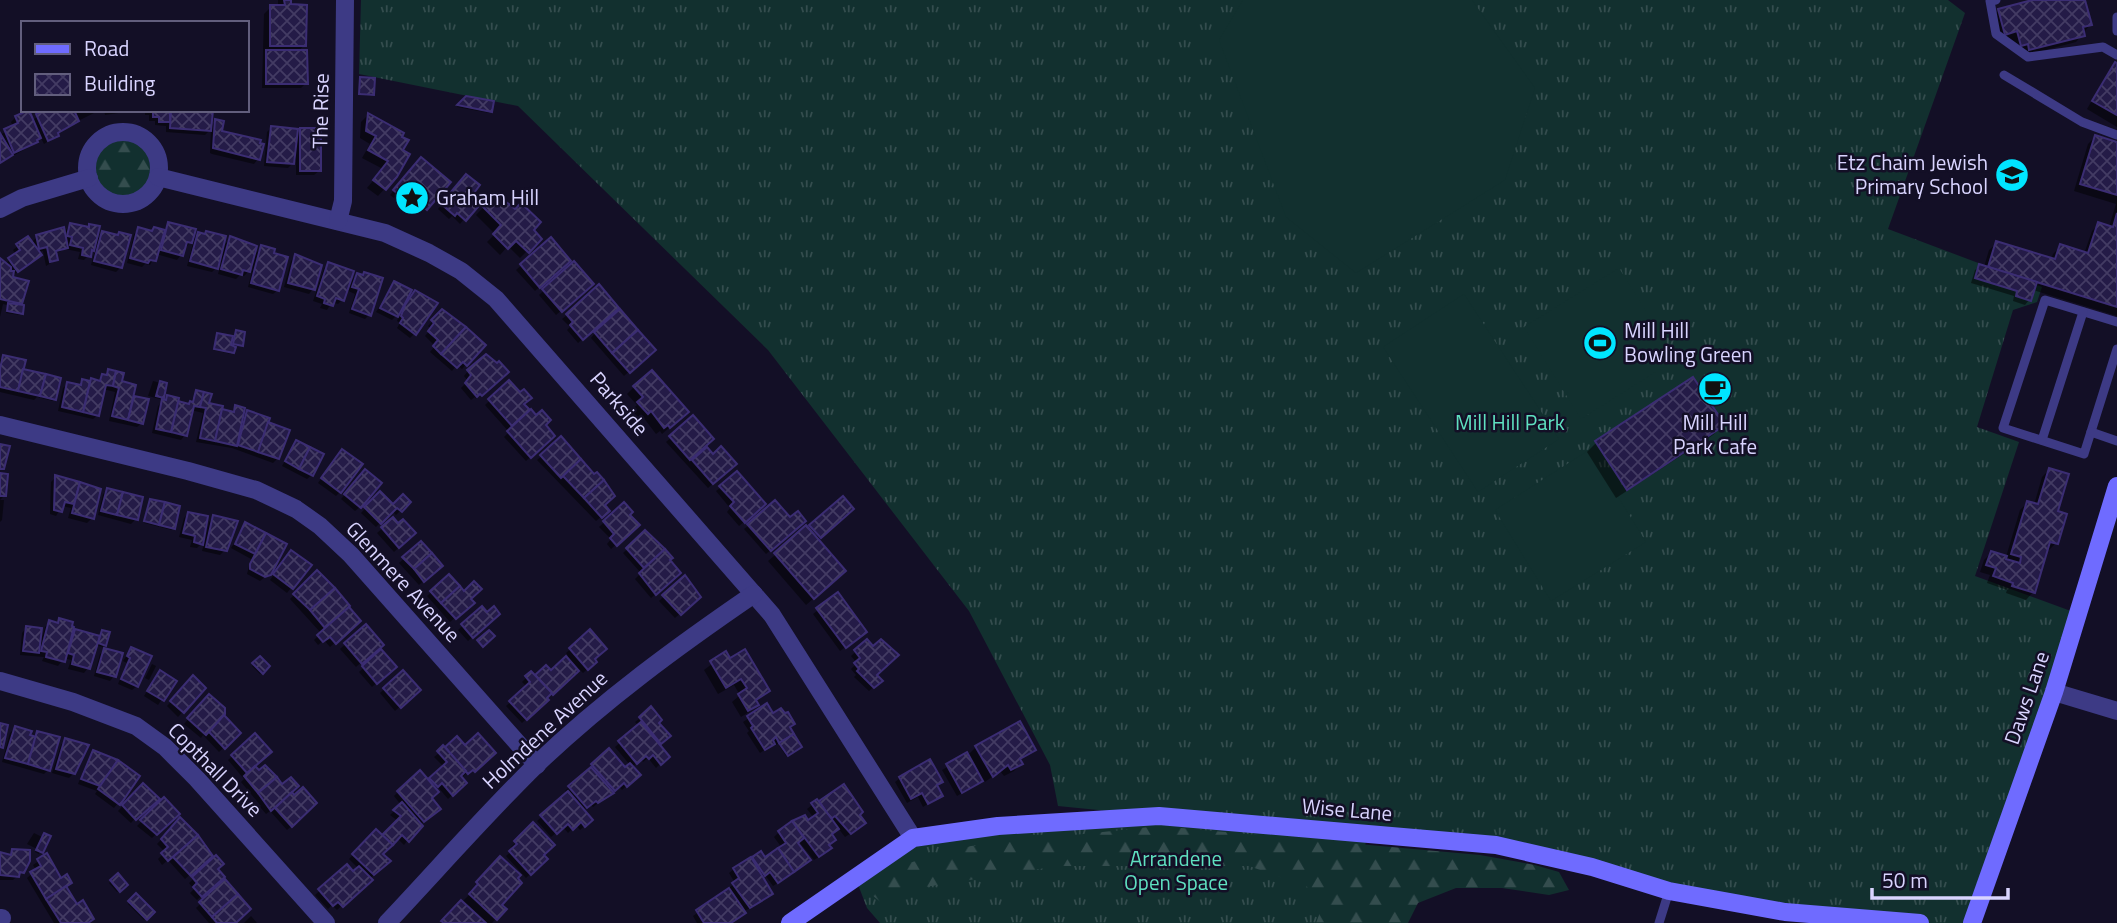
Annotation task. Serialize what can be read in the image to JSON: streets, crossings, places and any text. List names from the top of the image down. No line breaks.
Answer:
{"streets":{"street":["The Rise","Parkside","Glenmere Avenue","Daws Lane","Holmdene Avenue","Copthall Drive","Wise Lane"]},"crossings":[["The Rise","Parkside"],["Parkside","Holmdene Avenue"],["Parkside","Wise Lane"],["Glenmere Avenue","Holmdene Avenue"]],"parks":["Mill Hill Park","Arrandene Open Space"],"places":{"school or university":["Etz Chaim Jewish Primary School"],"place":["Graham Hill"],"sports":["Mill Hill Bowling Green"],"cafe":["Mill Hill Park Cafe"]},"legend":["Road","Building"],"scale_bar":"50 m"}
